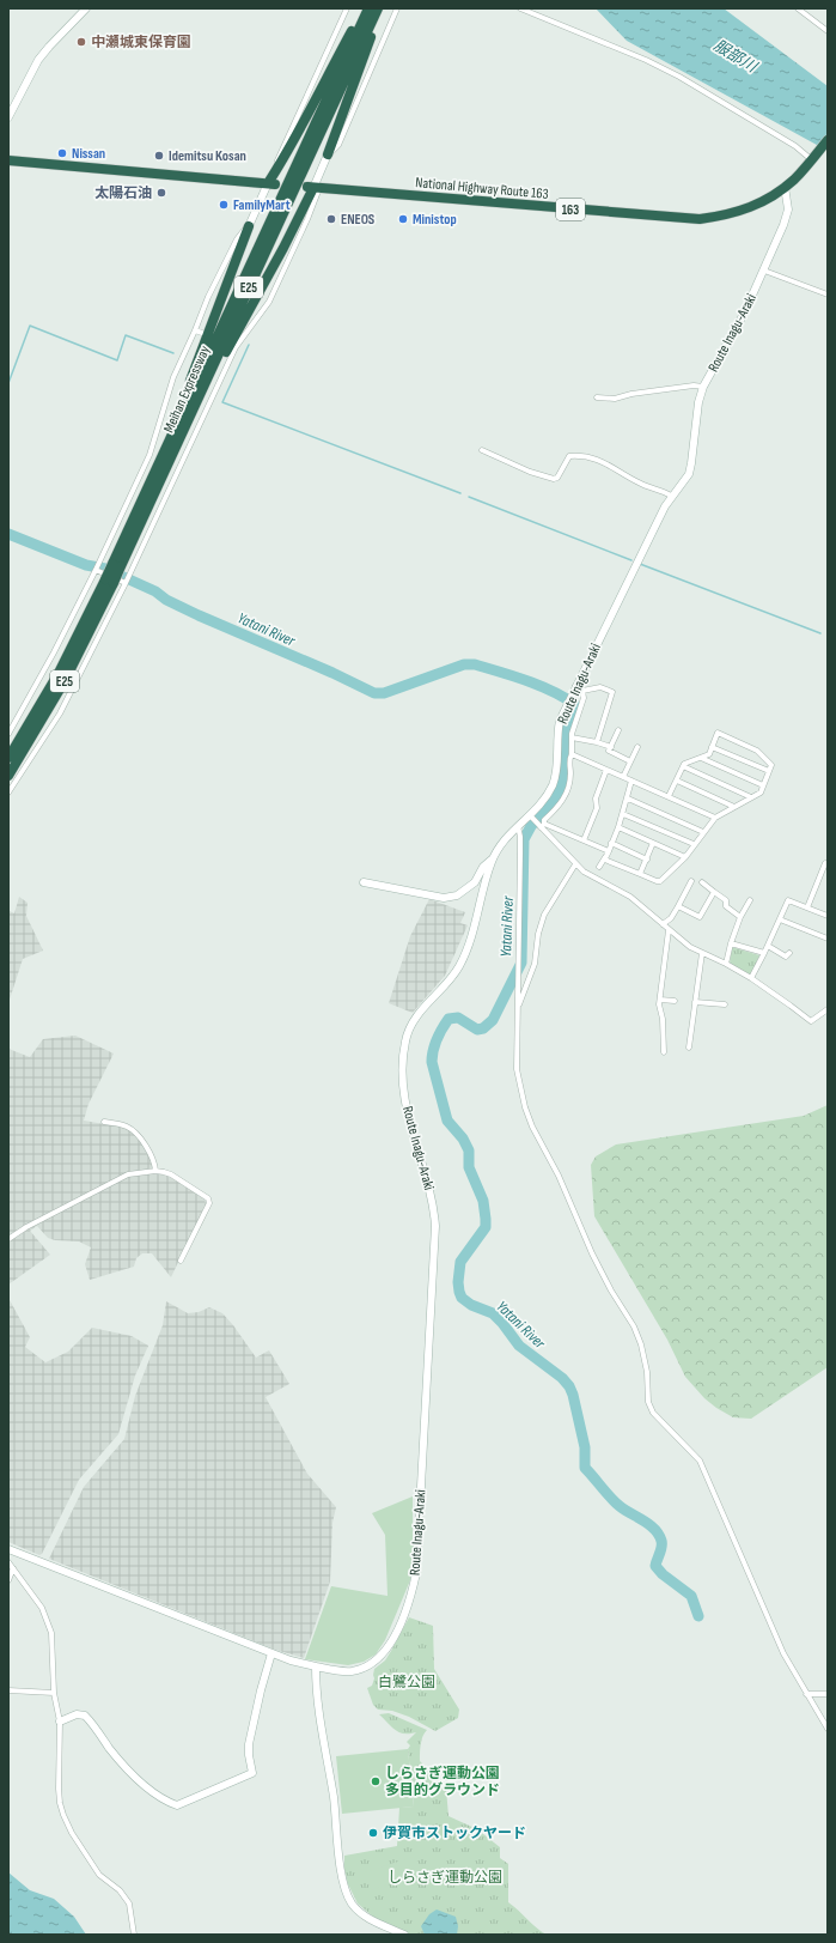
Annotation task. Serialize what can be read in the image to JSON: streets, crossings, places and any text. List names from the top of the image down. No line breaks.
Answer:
{"streets":{"highway":["National Highway Route 163","163","E25","Meihan Expressway"],"main road":["Route Inagu-Araki"]},"crossings":[["National Highway Route 163","Route Inagu-Araki"]],"water":["服部川","Yatani River"],"parks":["白鷺公園","しらさぎ運動公園"],"places":["中瀬城東保育園","Nissan","Idemitsu Kosan","太陽石油","FamilyMart","ENEOS","Ministop","しらさぎ運動公園 多目的グラウンド","伊賀市ストックヤード"]}
